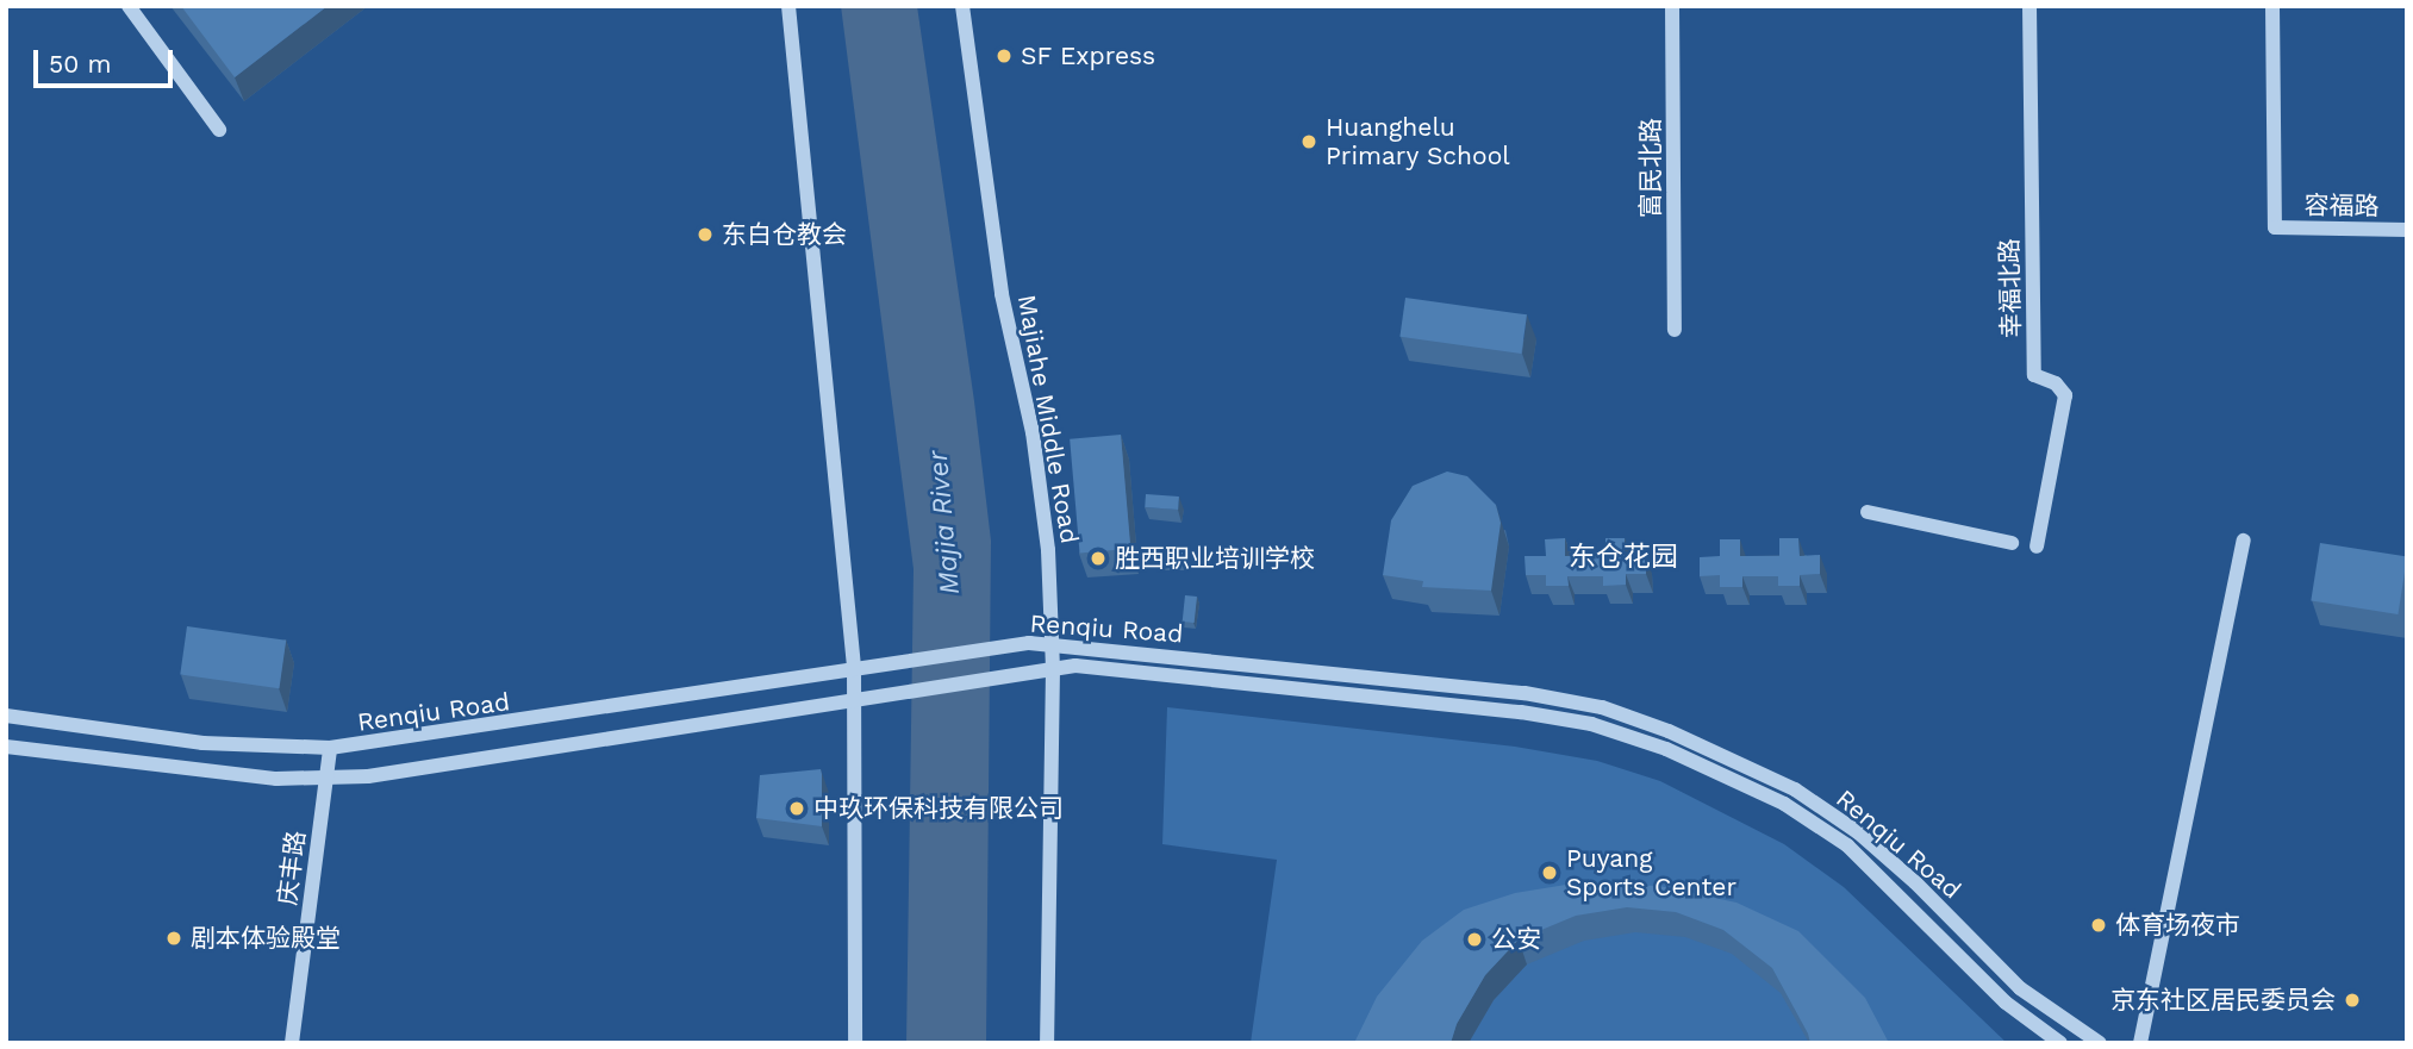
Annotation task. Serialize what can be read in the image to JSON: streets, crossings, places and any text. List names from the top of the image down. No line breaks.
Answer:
{"streets":{"street":["富民北路","容福路","幸福北路","Majiahe Middle Road","Renqiu Road","庆丰路"]},"crossings":[["Majiahe Middle Road","Renqiu Road"],["Renqiu Road","庆丰路"]],"districts":["东仓花园"],"water":["Majia River"],"places":["SF Express","Huanghelu Primary School","东白仓教会","胜西职业培训学校","中玖环保科技有限公司","Puyang Sports Center","体育场夜市","剧本体验殿堂","公安","京东社区居民委员会"],"scale_bar":"50 m"}
